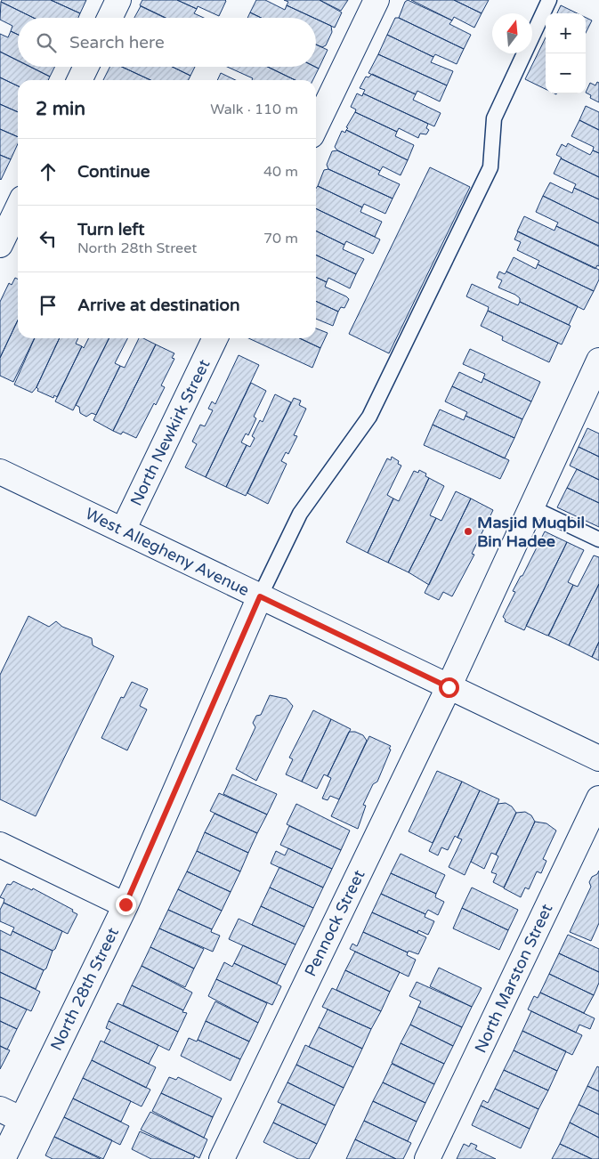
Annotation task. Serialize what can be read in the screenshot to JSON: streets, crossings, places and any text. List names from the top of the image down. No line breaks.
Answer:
{"streets":{"street":["North Newkirk Street","West Allegheny Avenue","Pennock Street","North Marston Street","North 28th Street"]},"crossings":[["North Newkirk Street","West Allegheny Avenue"],["West Allegheny Avenue","Pennock Street"],["West Allegheny Avenue","North 28th Street"]],"places":["Masjid Muqbil Bin Hadee"],"north":"top","page":{"map_buttons":["+","−"],"search":"Search here","heading":["2 min","Walk · 110 m"],"list":[["Continue","40 m"],["Turn left","North 28th Street","70 m"],"Arrive at destination"]}}
